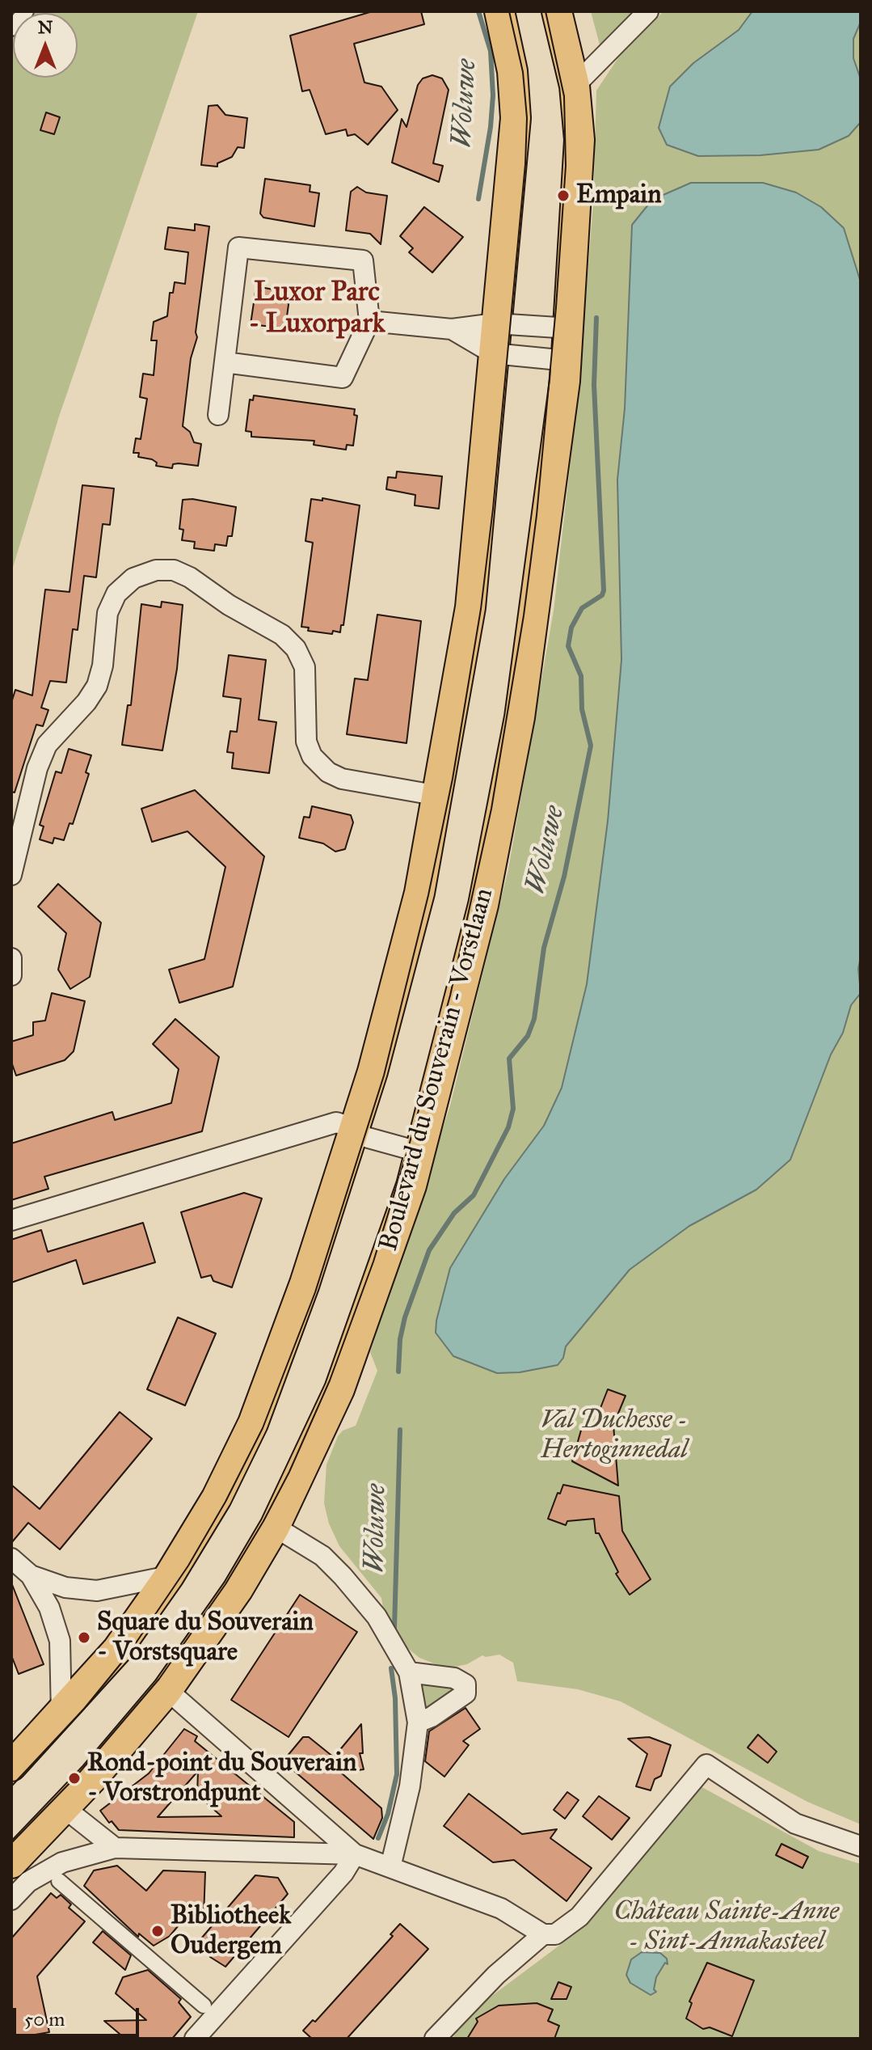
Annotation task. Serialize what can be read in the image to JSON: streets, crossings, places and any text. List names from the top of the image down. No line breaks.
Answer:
{"streets":{"main road":["Boulevard du Souverain - Vorstlaan"]},"districts":["Luxor Parc - Luxorpark"],"water":["Woluwe"],"parks":["Val Duchesse - Hertoginnedal","Château Sainte-Anne - Sint-Annakasteel"],"places":["Empain","Square du Souverain - Vorstsquare","Rond-point du Souverain - Vorstrondpunt","Bibliotheek Oudergem"],"scale_bar":"50 m","north":"top"}
